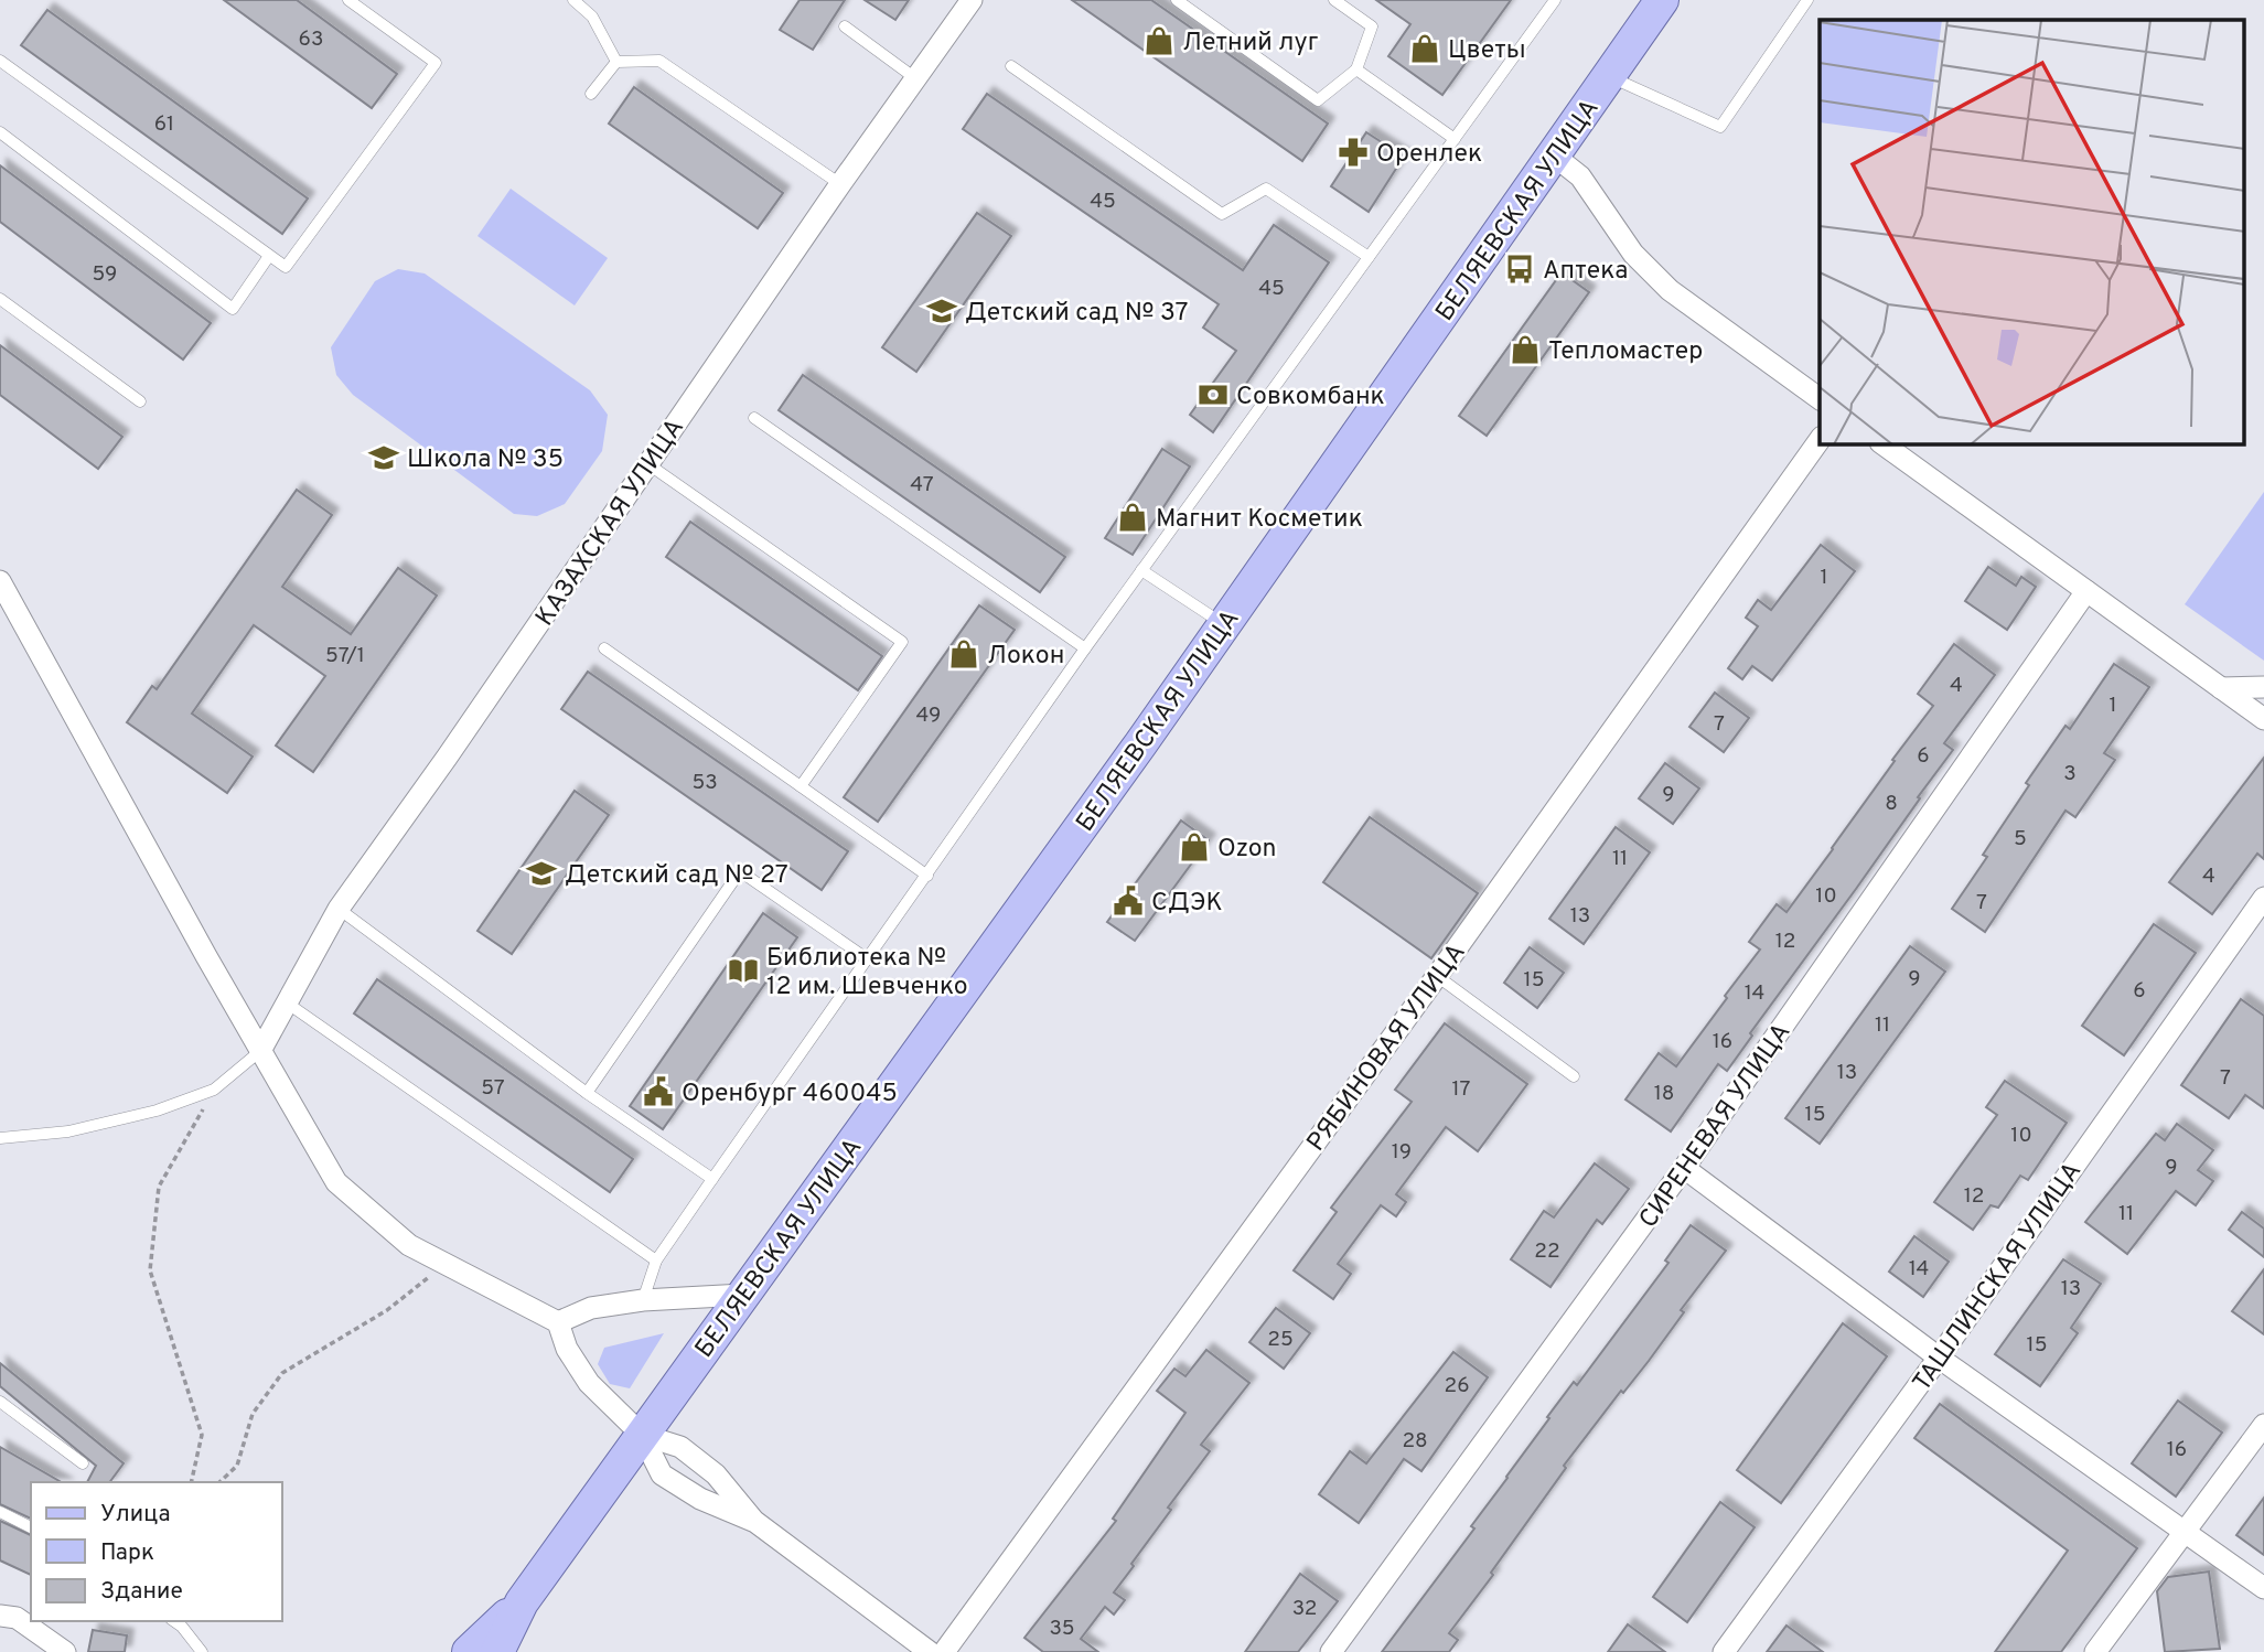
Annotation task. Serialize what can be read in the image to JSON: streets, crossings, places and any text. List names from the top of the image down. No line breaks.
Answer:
{"streets":{"main road":["БЕЛЯЕВСКАЯ УЛИЦА"],"street":["КАЗАХСКАЯ УЛИЦА","РЯБИНОВАЯ УЛИЦА","СИРЕНЕВАЯ УЛИЦА","ТАШЛИНСКАЯ УЛИЦА"]},"places":{"shop":["Летний луг","Цветы","Тепломастер","Магнит Косметик","Локон","Ozon"],"pharmacy":["Оренлек"],"bus stop":["Аптека"],"school or university":["Детский сад № 37","Школа № 35","Детский сад № 27"],"bank":["Совкомбанк"],"public building":["СДЭК","Оренбург 460045"],"library":["Библиотека № 12 им. Шевченко"]},"house_numbers":["63","61","45","59","45","47","1","57/1","4","1","49","7","6","3","53","9","8","5","11","4","10","7","13","12","9","15","6","14","11","16","13","7","57","17","18","15","10","19","9","12","11","22","14","13","25","15","26","28","16","32","35"],"legend":["Улица","Парк","Здание"]}
